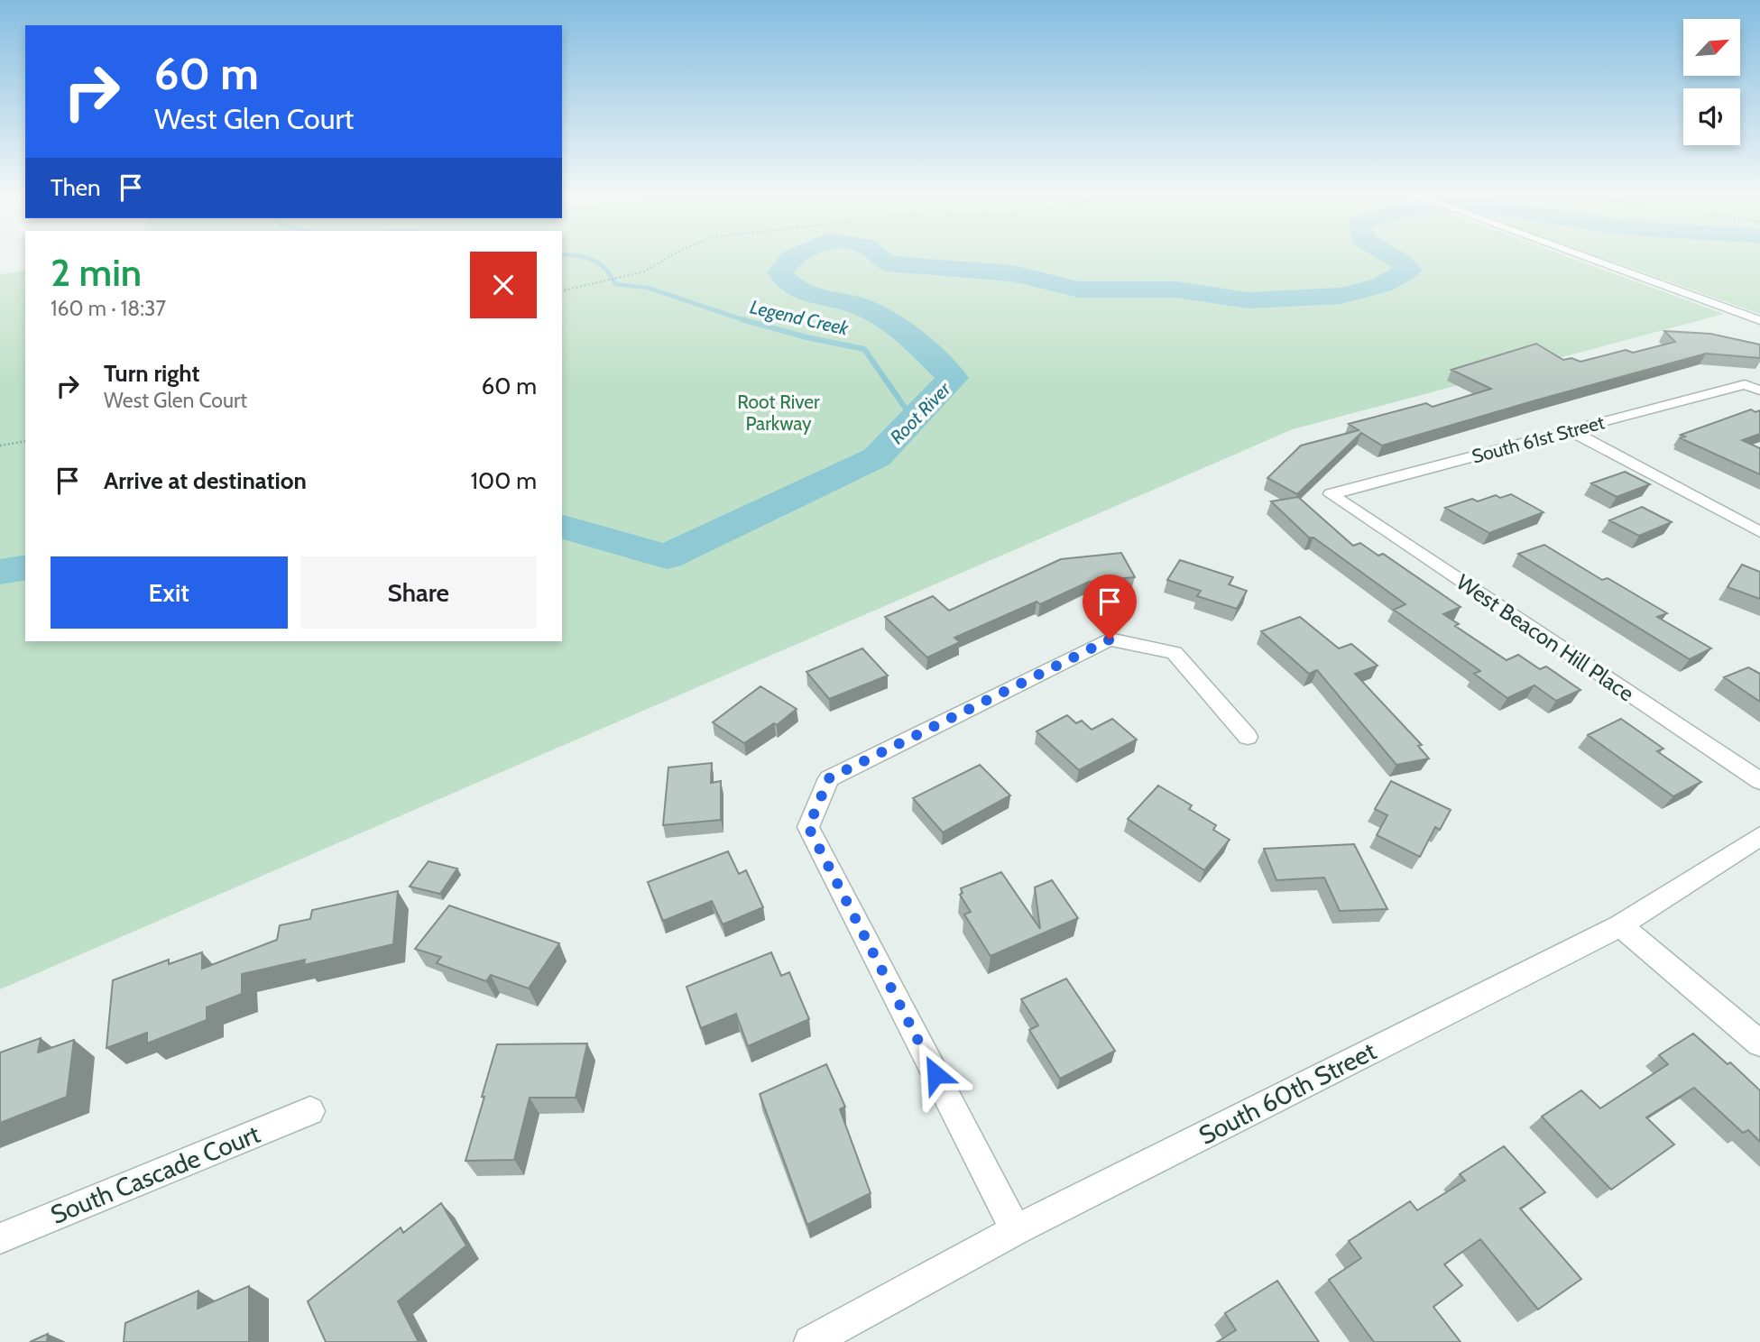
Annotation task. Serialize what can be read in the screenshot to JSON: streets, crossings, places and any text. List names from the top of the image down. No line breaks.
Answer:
{"streets":{"street":["South 61st Street","West Beacon Hill Place","South 60th Street","South Cascade Court"]},"crossings":[["South 61st Street","West Beacon Hill Place"]],"water":["Legend Creek","Root River"],"parks":["Root River Parkway"],"north":"top right","page":{"turn":["60 m","West Glen Court"],"then":"Then","heading":["2 min","160 m · 18:37"],"list":[{"name":"Turn right","note":"West Glen Court","value":"60 m"},{"name":"Arrive at destination","value":"100 m"}],"buttons":["Exit","Share"]}}
